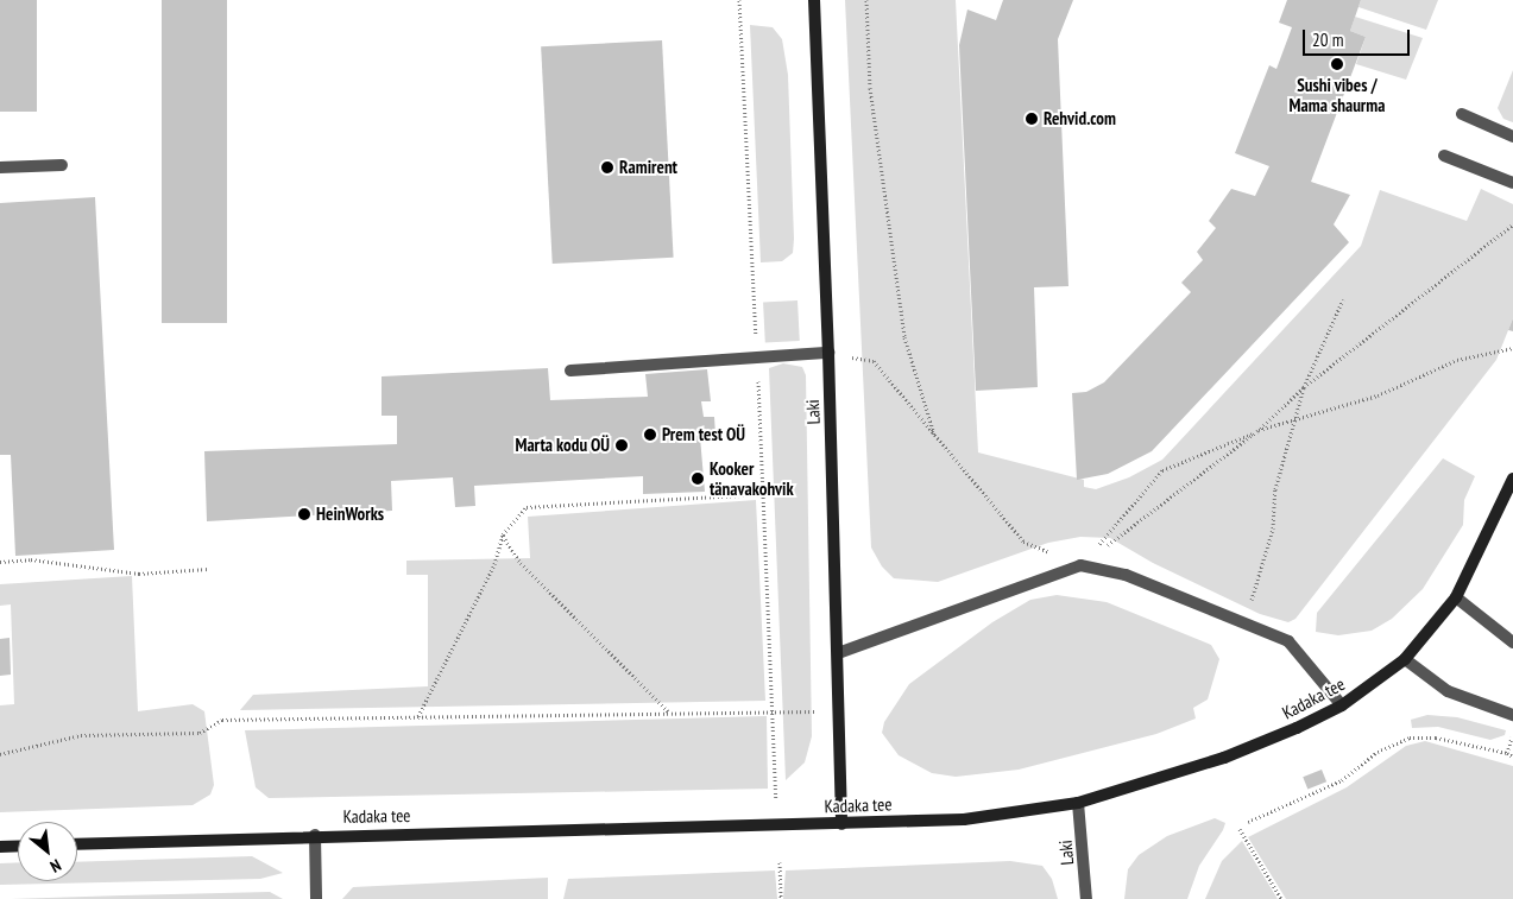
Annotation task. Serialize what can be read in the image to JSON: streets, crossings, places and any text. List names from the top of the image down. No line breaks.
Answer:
{"streets":{"main road":["Laki","Kadaka tee"]},"crossings":[["Laki","Kadaka tee"]],"places":["Sushi vibes / Mama shaurma","Rehvid.com","Ramirent","Prem test OÜ","Marta kodu OÜ","Kooker tänavakohvik","HeinWorks"],"scale_bar":"20 m","north":"bottom right"}
